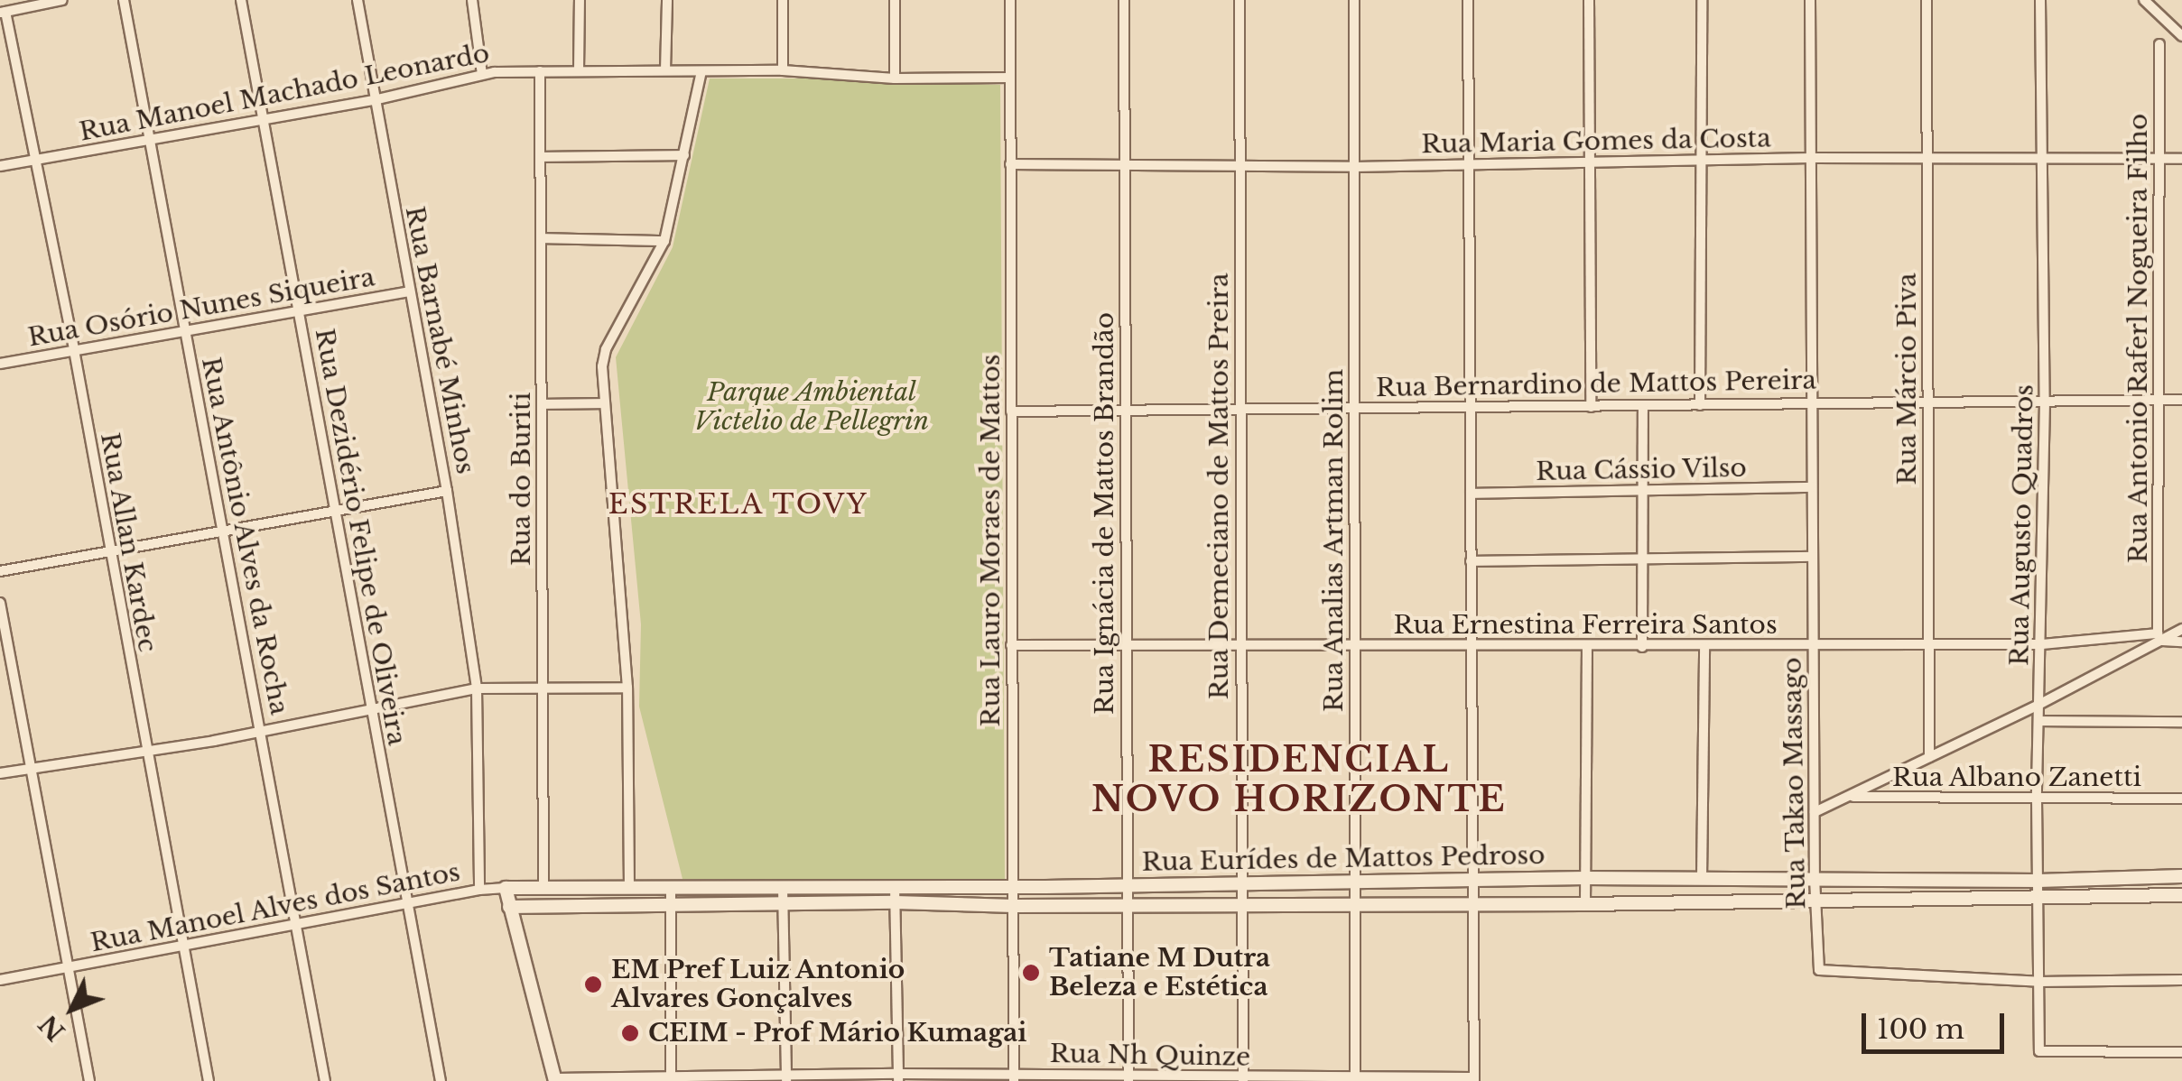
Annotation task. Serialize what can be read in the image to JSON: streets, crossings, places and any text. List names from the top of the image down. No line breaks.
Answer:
{"streets":{"street":["Rua Manoel Machado Leonardo","Rua Maria Gomes da Costa","Rua Osório Nunes Siqueira","Rua Antonio Raferl Nogueira Filho","Rua Barnabé Minhos","Rua Márcio Piva","Rua Bernardino de Mattos Pereira","Rua Cássio Vilso","Rua do Buriti","Rua Demeciano de Mattos Preira","Rua Ignácia de Mattos Brandão","Rua Augusto Quadros","Rua Antônio Alves da Rocha","Rua Dezidério Felipe de Oliveira","Rua Lauro Moraes de Mattos","Rua Analias Artman Rolim","Rua Allan Kardec","Rua Ernestina Ferreira Santos","Rua Albano Zanetti","Rua Takao Massago","Rua Eurídes de Mattos Pedroso","Rua Manoel Alves dos Santos","Rua Nh Quinze"]},"crossings":[["Rua Manoel Machado Leonardo","Rua Barnabé Minhos"],["Rua Manoel Machado Leonardo","Rua do Buriti"],["Rua Manoel Machado Leonardo","Rua Antônio Alves da Rocha"],["Rua Manoel Machado Leonardo","Rua Dezidério Felipe de Oliveira"],["Rua Manoel Machado Leonardo","Rua Lauro Moraes de Mattos"],["Rua Manoel Machado Leonardo","Rua Allan Kardec"],["Rua Maria Gomes da Costa","Rua Antonio Raferl Nogueira Filho"],["Rua Maria Gomes da Costa","Rua Márcio Piva"],["Rua Maria Gomes da Costa","Rua Demeciano de Mattos Preira"],["Rua Maria Gomes da Costa","Rua Ignácia de Mattos Brandão"],["Rua Maria Gomes da Costa","Rua Augusto Quadros"],["Rua Maria Gomes da Costa","Rua Lauro Moraes de Mattos"],["Rua Maria Gomes da Costa","Rua Analias Artman Rolim"],["Rua Maria Gomes da Costa","Rua Takao Massago"],["Rua Osório Nunes Siqueira","Rua Barnabé Minhos"],["Rua Osório Nunes Siqueira","Rua Antônio Alves da Rocha"],["Rua Osório Nunes Siqueira","Rua Dezidério Felipe de Oliveira"],["Rua Osório Nunes Siqueira","Rua Allan Kardec"],["Rua Antonio Raferl Nogueira Filho","Rua Bernardino de Mattos Pereira"],["Rua Antonio Raferl Nogueira Filho","Rua Ernestina Ferreira Santos"],["Rua Barnabé Minhos","Rua Manoel Alves dos Santos"],["Rua Márcio Piva","Rua Bernardino de Mattos Pereira"],["Rua Márcio Piva","Rua Ernestina Ferreira Santos"],["Rua Bernardino de Mattos Pereira","Rua Demeciano de Mattos Preira"],["Rua Bernardino de Mattos Pereira","Rua Ignácia de Mattos Brandão"],["Rua Bernardino de Mattos Pereira","Rua Augusto Quadros"],["Rua Bernardino de Mattos Pereira","Rua Lauro Moraes de Mattos"],["Rua Bernardino de Mattos Pereira","Rua Analias Artman Rolim"],["Rua Bernardino de Mattos Pereira","Rua Takao Massago"],["Rua Cássio Vilso","Rua Takao Massago"],["Rua do Buriti","Rua Eurídes de Mattos Pedroso"],["Rua Demeciano de Mattos Preira","Rua Ernestina Ferreira Santos"],["Rua Demeciano de Mattos Preira","Rua Eurídes de Mattos Pedroso"],["Rua Demeciano de Mattos Preira","Rua Nh Quinze"],["Rua Ignácia de Mattos Brandão","Rua Ernestina Ferreira Santos"],["Rua Ignácia de Mattos Brandão","Rua Eurídes de Mattos Pedroso"],["Rua Ignácia de Mattos Brandão","Rua Nh Quinze"],["Rua Augusto Quadros","Rua Ernestina Ferreira Santos"],["Rua Augusto Quadros","Rua Albano Zanetti"],["Rua Augusto Quadros","Rua Takao Massago"],["Rua Augusto Quadros","Rua Eurídes de Mattos Pedroso"],["Rua Antônio Alves da Rocha","Rua Manoel Alves dos Santos"],["Rua Dezidério Felipe de Oliveira","Rua Manoel Alves dos Santos"],["Rua Lauro Moraes de Mattos","Rua Ernestina Ferreira Santos"],["Rua Lauro Moraes de Mattos","Rua Eurídes de Mattos Pedroso"],["Rua Lauro Moraes de Mattos","Rua Nh Quinze"],["Rua Analias Artman Rolim","Rua Ernestina Ferreira Santos"],["Rua Analias Artman Rolim","Rua Eurídes de Mattos Pedroso"],["Rua Analias Artman Rolim","Rua Nh Quinze"],["Rua Allan Kardec","Rua Manoel Alves dos Santos"],["Rua Ernestina Ferreira Santos","Rua Takao Massago"],["Rua Takao Massago","Rua Eurídes de Mattos Pedroso"],["Rua Eurídes de Mattos Pedroso","Rua Manoel Alves dos Santos"]],"districts":["ESTRELA TOVY","RESIDENCIAL NOVO HORIZONTE"],"parks":["Parque Ambiental Victelio de Pellegrin"],"places":["Tatiane M Dutra Beleza e Estética","EM Pref Luiz Antonio Alvares Gonçalves","CEIM - Prof Mário Kumagai"],"scale_bar":"100 m","north":"bottom left"}
